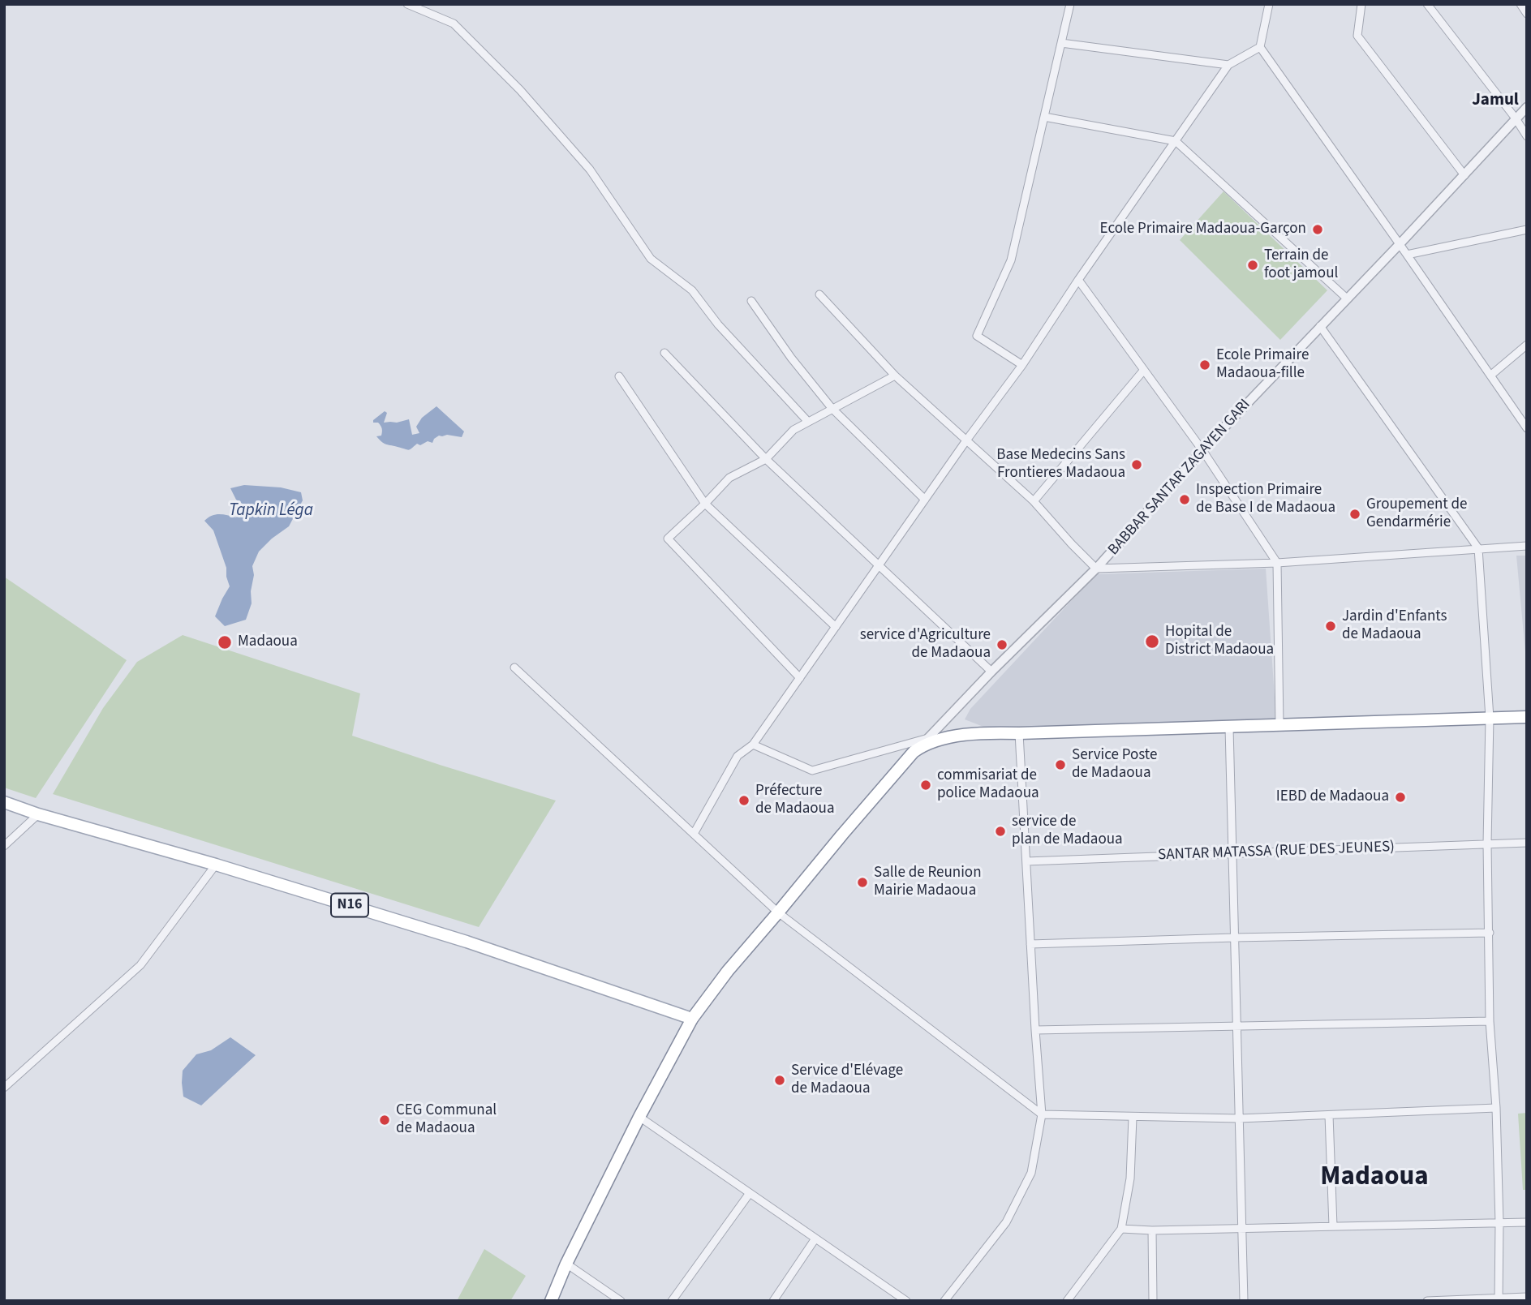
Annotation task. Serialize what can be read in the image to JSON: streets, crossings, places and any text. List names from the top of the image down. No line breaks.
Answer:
{"streets":{"main road":["N16"],"street":["BABBAR SANTAR ZAGAYEN GARI","SANTAR MATASSA (RUE DES JEUNES)"]},"districts":["Jamul","Madaoua"],"water":["Tapkin Léga"],"places":["Ecole Primaire Madaoua-Garçon","Terrain de foot jamoul","Ecole Primaire Madaoua-fille","Base Medecins Sans Frontieres Madaoua","Inspection Primaire de Base I de Madaoua","Groupement de Gendarmérie","Jardin d'Enfants de Madaoua","Hopital de District Madaoua","Madaoua","service d'Agriculture de Madaoua","Service Poste de Madaoua","commisariat de police Madaoua","IEBD de Madaoua","Préfecture de Madaoua","service de plan de Madaoua","Salle de Reunion Mairie Madaoua","Service d'Elévage de Madaoua","CEG Communal de Madaoua"]}
